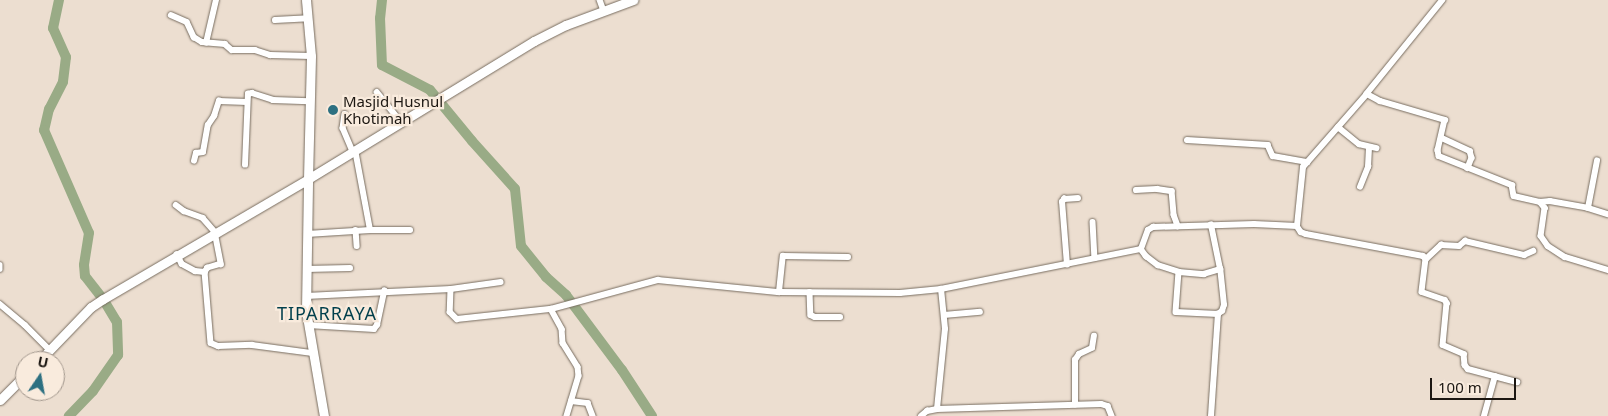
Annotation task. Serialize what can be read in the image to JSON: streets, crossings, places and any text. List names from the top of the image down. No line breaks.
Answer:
{"districts":["TIPARRAYA"],"places":["Masjid Husnul Khotimah"],"scale_bar":"100 m","north":"top"}
